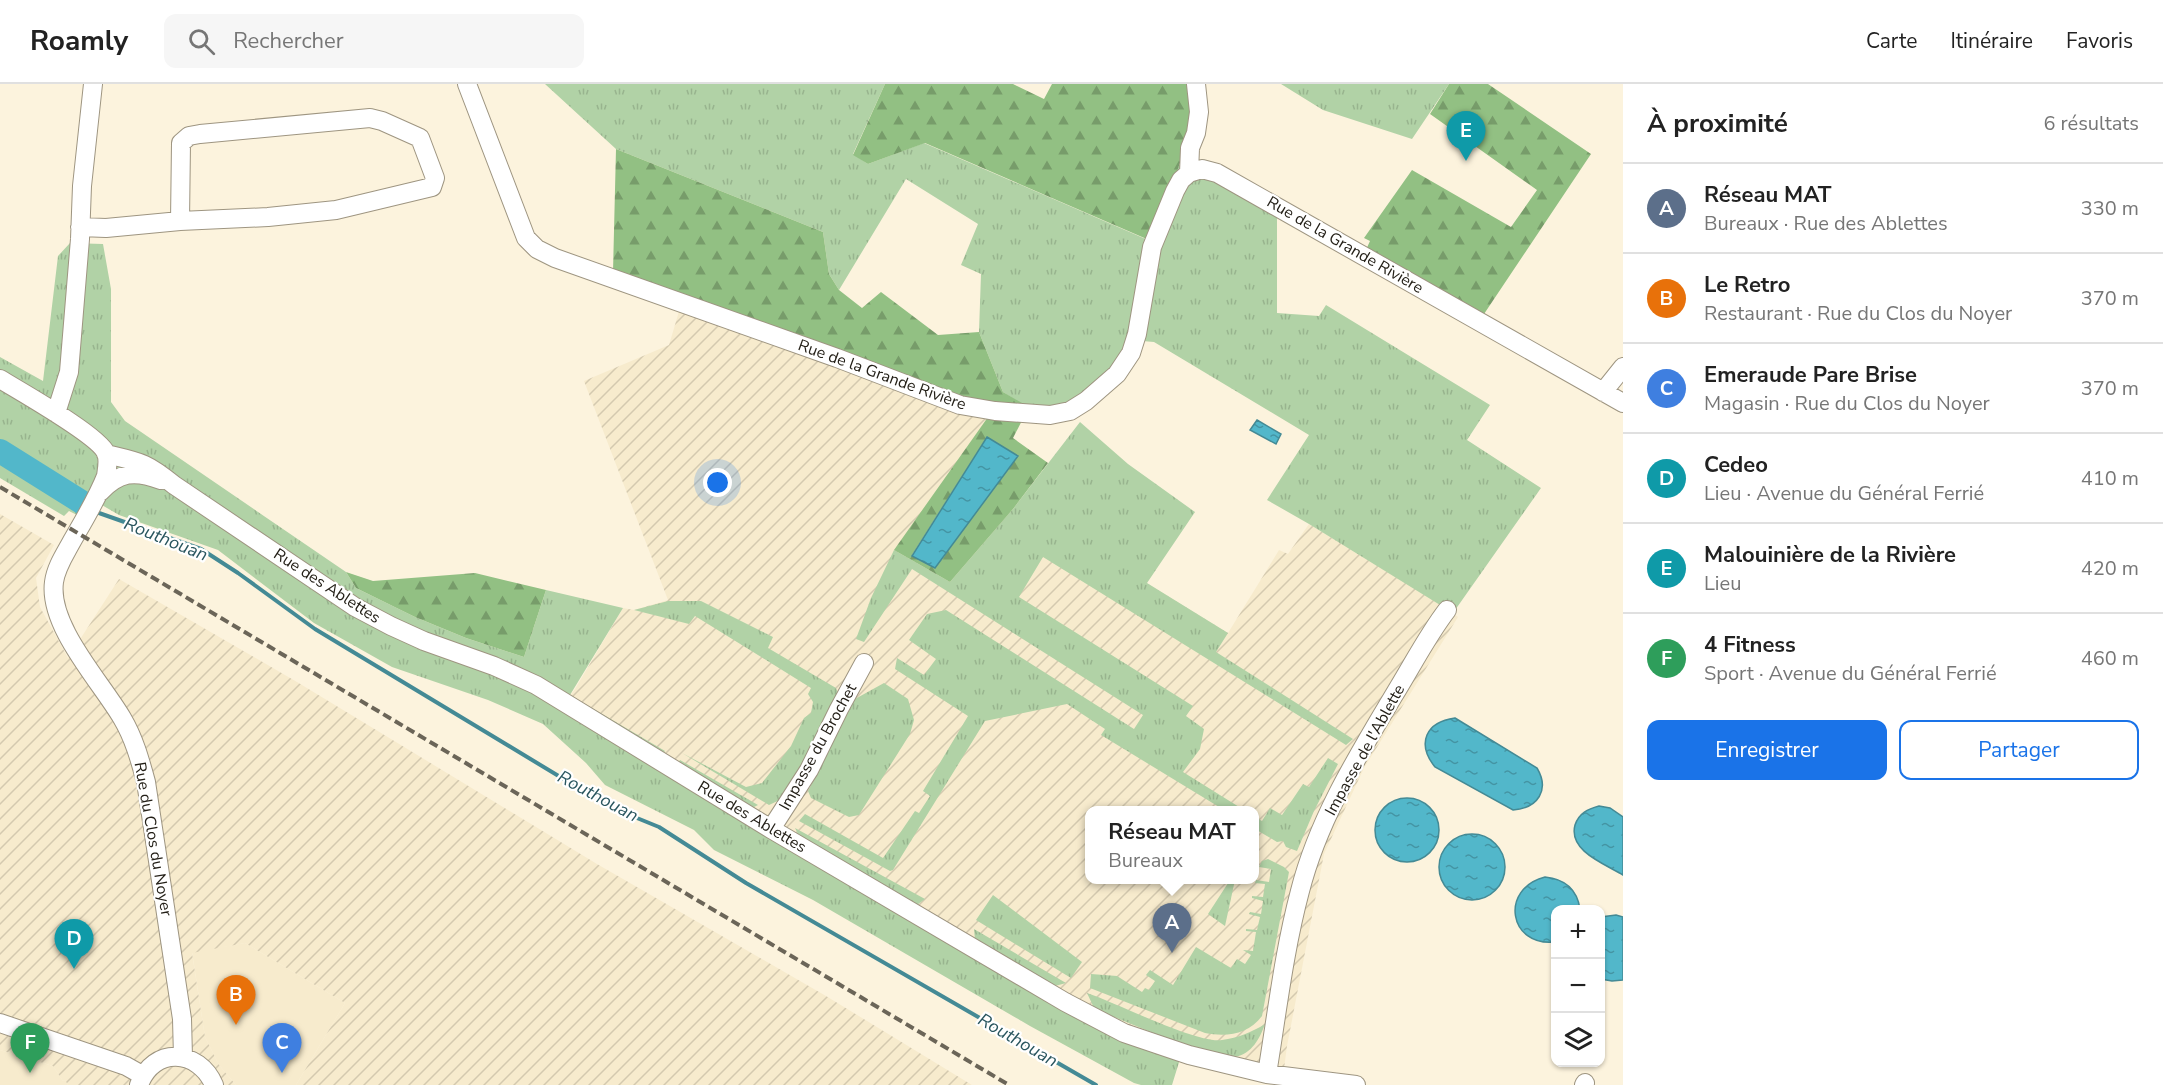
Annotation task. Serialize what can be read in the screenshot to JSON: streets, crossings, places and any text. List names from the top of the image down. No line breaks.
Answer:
{"streets":{"street":["Rue de la Grande Rivière","Rue des Ablettes","Impasse du Brochet","Impasse de l'Ablette","Rue du Clos du Noyer"]},"crossings":[["Rue des Ablettes","Impasse du Brochet"],["Rue des Ablettes","Impasse de l'Ablette"],["Rue des Ablettes","Rue du Clos du Noyer"]],"water":["Routhouan"],"page":{"header":"Roamly","search":"Rechercher","nav":["Carte","Itinéraire","Favoris"],"heading":["À proximité","6 résultats"],"pins":["E","A","D","B","C","F"],"list":[{"mark":"A","name":"Réseau MAT","note":"Bureaux · Rue des Ablettes","value":"330 m"},{"mark":"B","name":"Le Retro","note":"Restaurant · Rue du Clos du Noyer","value":"370 m"},{"mark":"C","name":"Emeraude Pare Brise","note":"Magasin · Rue du Clos du Noyer","value":"370 m"},{"mark":"D","name":"Cedeo","note":"Lieu · Avenue du Général Ferrié","value":"410 m"},{"mark":"E","name":"Malouinière de la Rivière","note":"Lieu","value":"420 m"},{"mark":"F","name":"4 Fitness","note":"Sport · Avenue du Général Ferrié","value":"460 m"}],"buttons":["Enregistrer","Partager"],"popup":["Réseau MAT","Bureaux"],"map_buttons":["+","−"]}}
